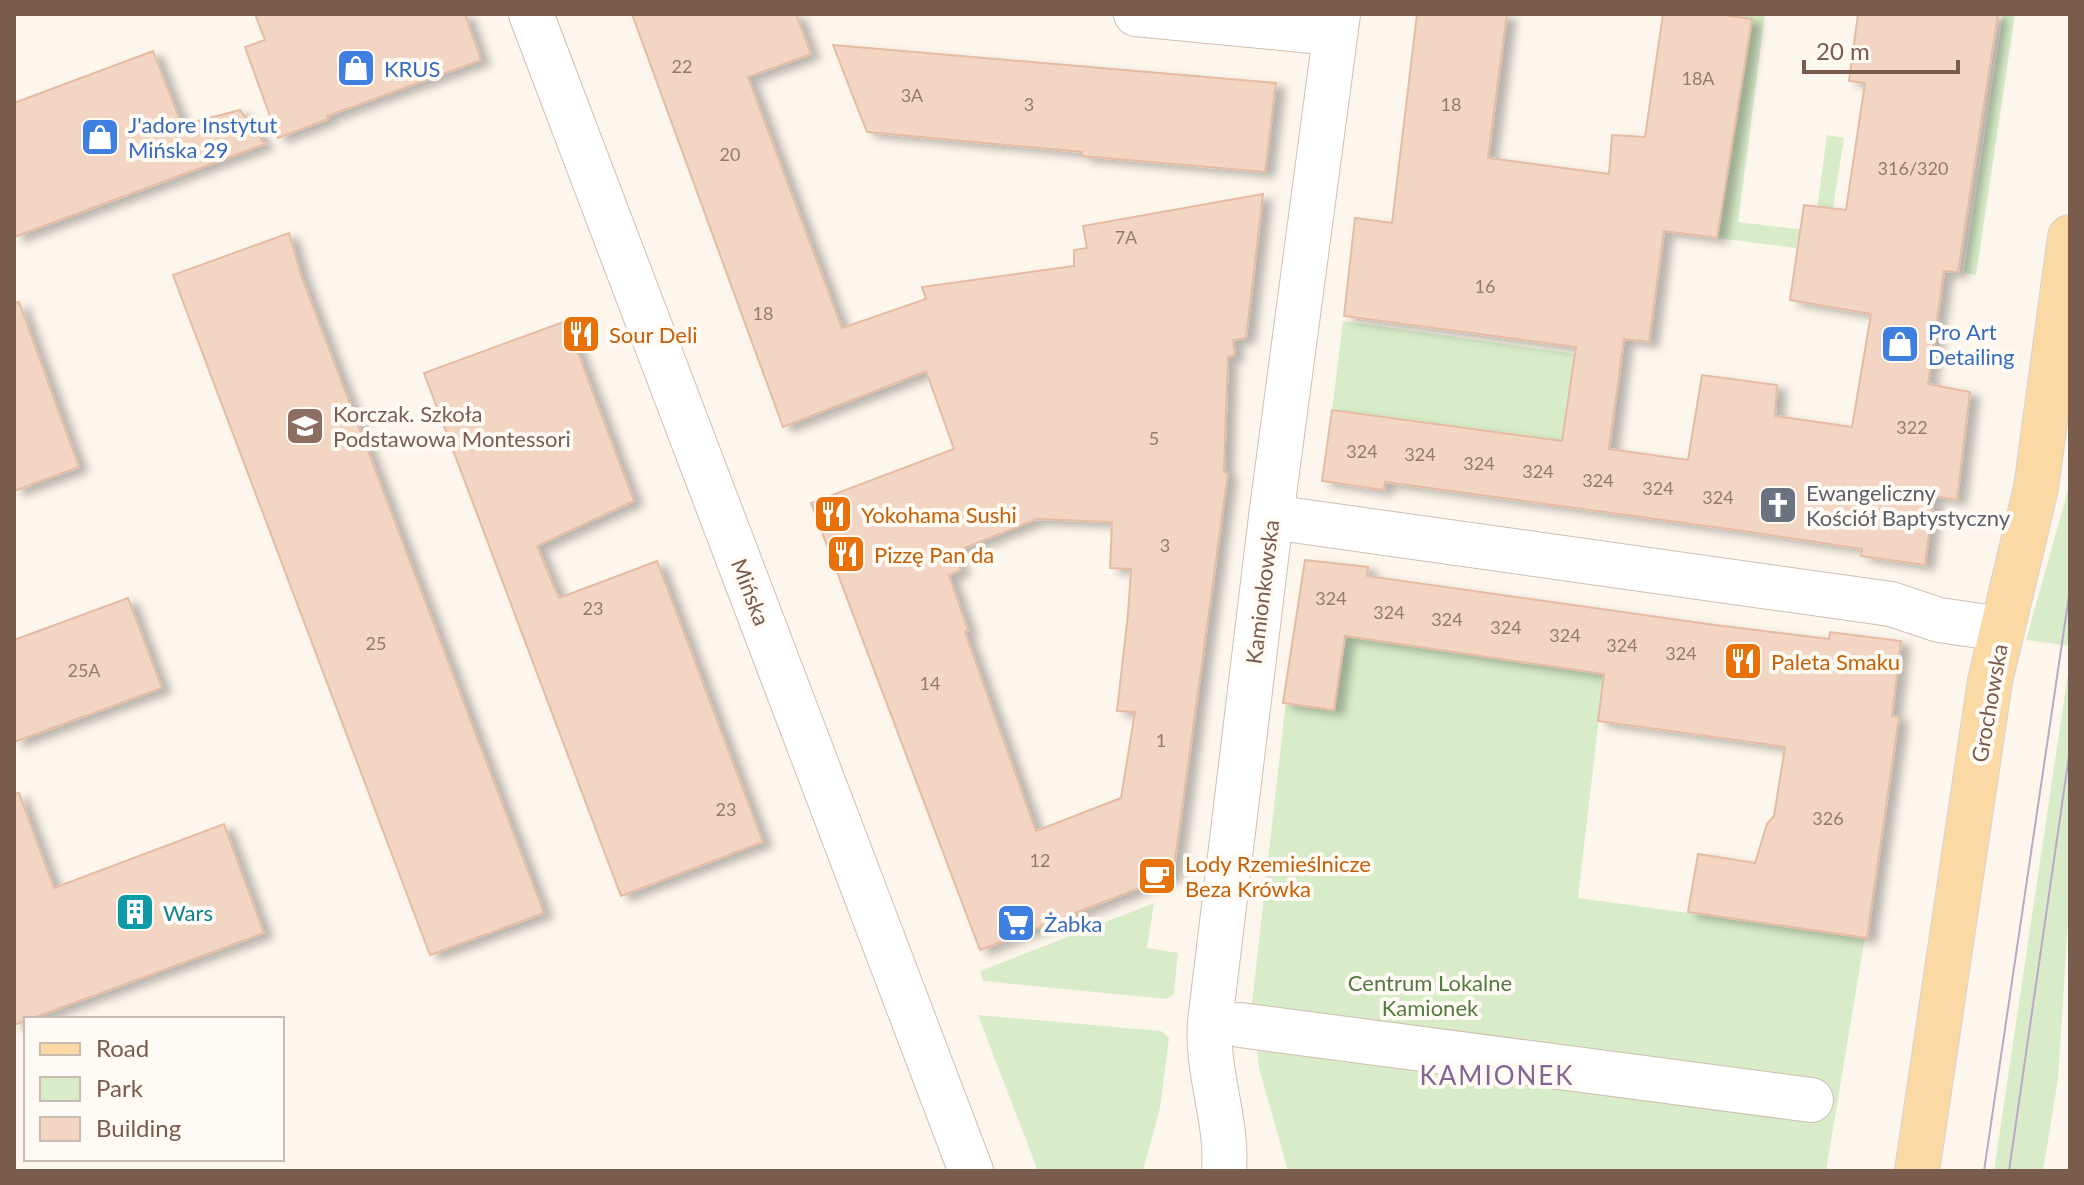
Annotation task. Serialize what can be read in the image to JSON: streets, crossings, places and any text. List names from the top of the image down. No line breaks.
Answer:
{"streets":{"main road":["Grochowska"],"street":["Mińska","Kamionkowska"]},"districts":["KAMIONEK"],"parks":["Centrum Lokalne Kamionek"],"places":{"shop":["KRUS","J'adore Instytut Mińska 29","Pro Art Detailing"],"restaurant":["Sour Deli","Yokohama Sushi","Pizzę Pan da","Paleta Smaku"],"school or university":["Korczak. Szkoła Podstawowa Montessori"],"church":["Ewangeliczny Kościół Baptystyczny"],"cafe":["Lody Rzemieślnicze Beza Krówka"],"building":["Wars"],"supermarket":["Żabka"]},"house_numbers":["22","18A","3A","3","18","20","316/320","7A","16","18","322","5","324","324","324","324","324","324","324","3","324","23","324","324","324","324","25","324","324","25A","14","1","23","326","12"],"legend":["Road","Park","Building"],"scale_bar":"20 m"}
